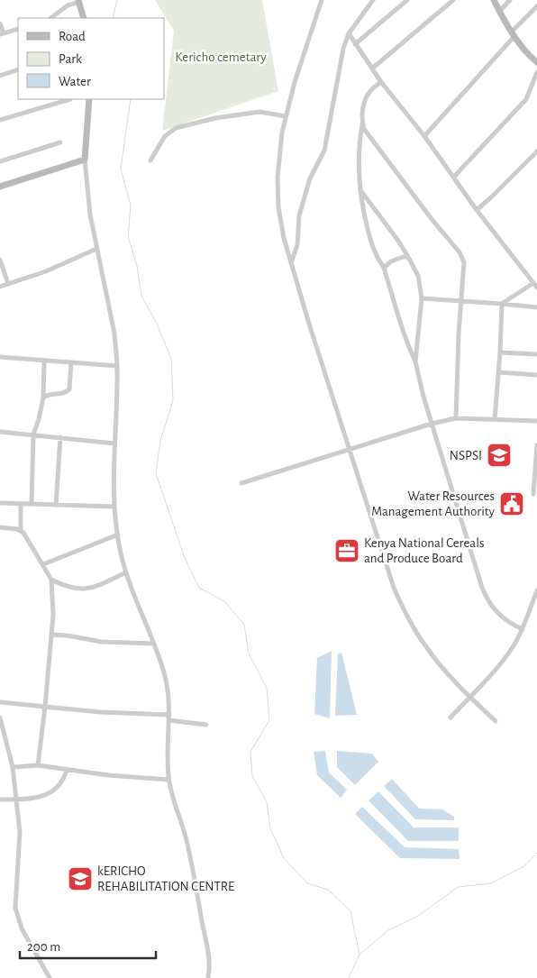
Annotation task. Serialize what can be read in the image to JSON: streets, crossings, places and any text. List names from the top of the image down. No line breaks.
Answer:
{"parks":["Kericho cemetary"],"places":{"school or university":["NSPSI","kERICHO REHABILITATION CENTRE"],"public building":["Water Resources Management Authority"],"office":["Kenya National Cereals and Produce Board"]},"legend":["Road","Park","Water"],"scale_bar":"200 m"}
